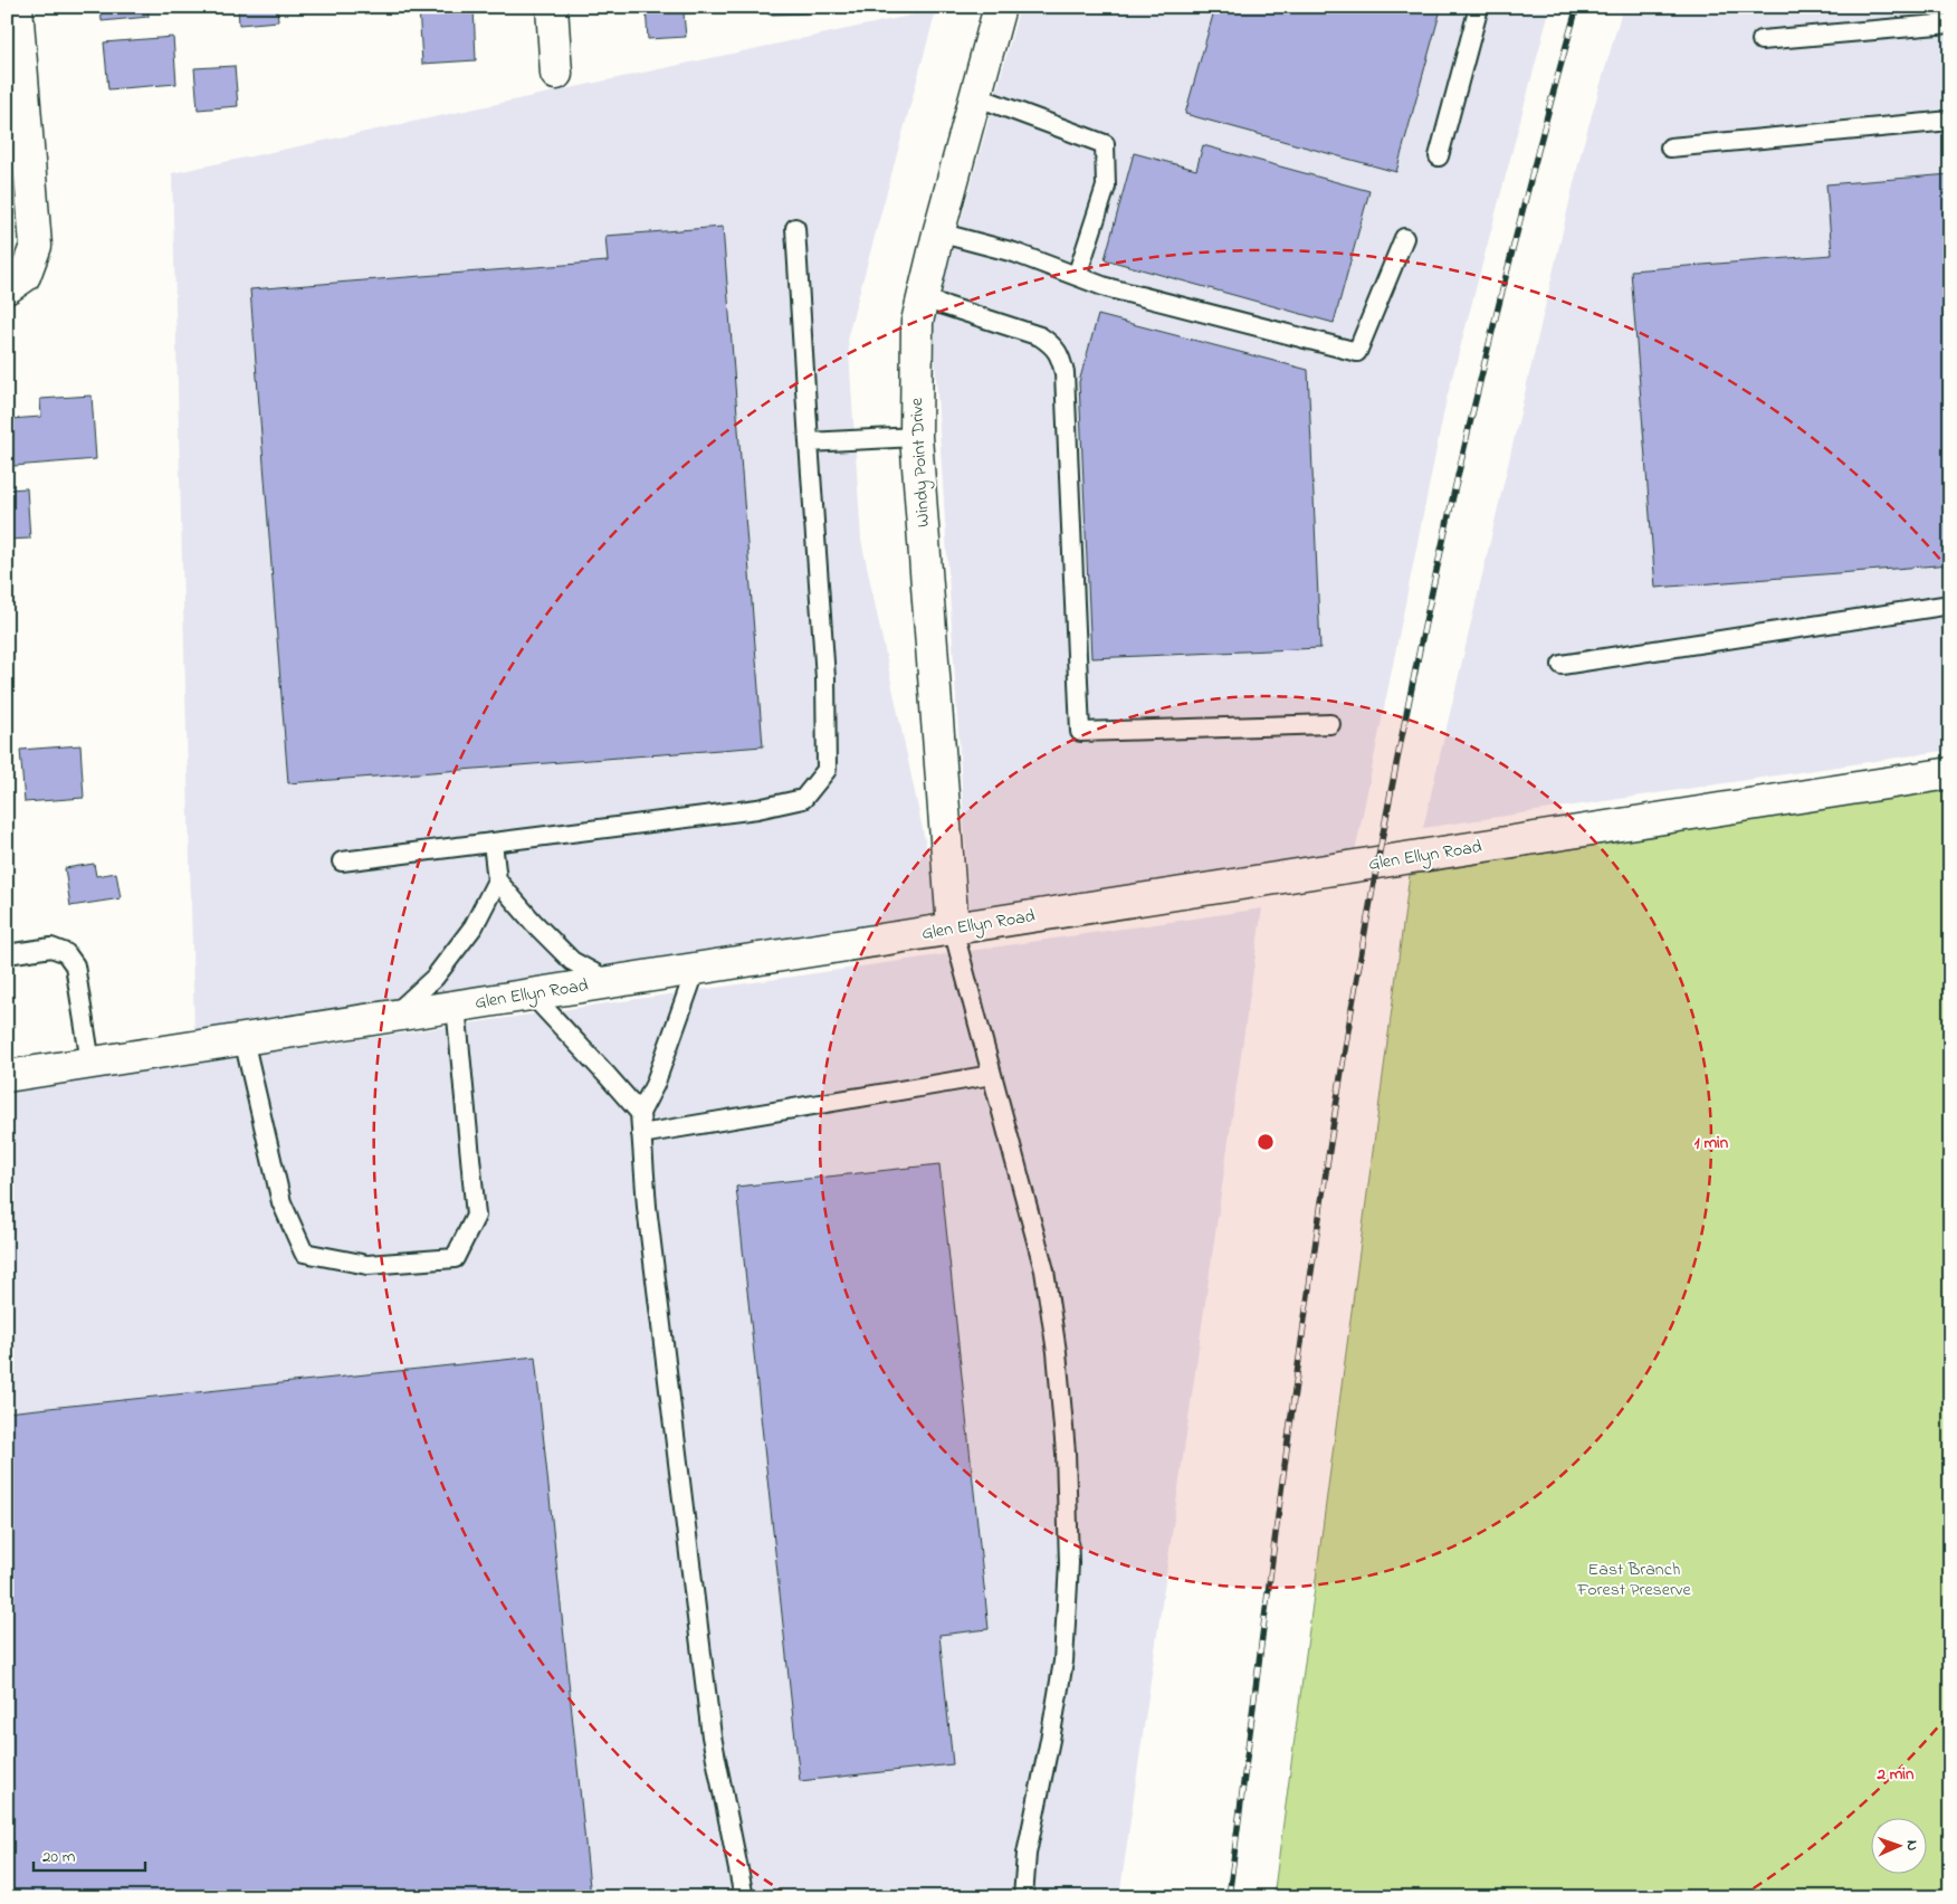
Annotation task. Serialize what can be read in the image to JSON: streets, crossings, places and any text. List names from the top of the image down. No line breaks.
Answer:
{"streets":{"street":["Windy Point Drive","Glen Ellyn Road"]},"crossings":[["Windy Point Drive","Glen Ellyn Road"]],"parks":["East Branch Forest Preserve"],"scale_bar":"20 m","north":"right","rings":["1 min","2 min"]}
